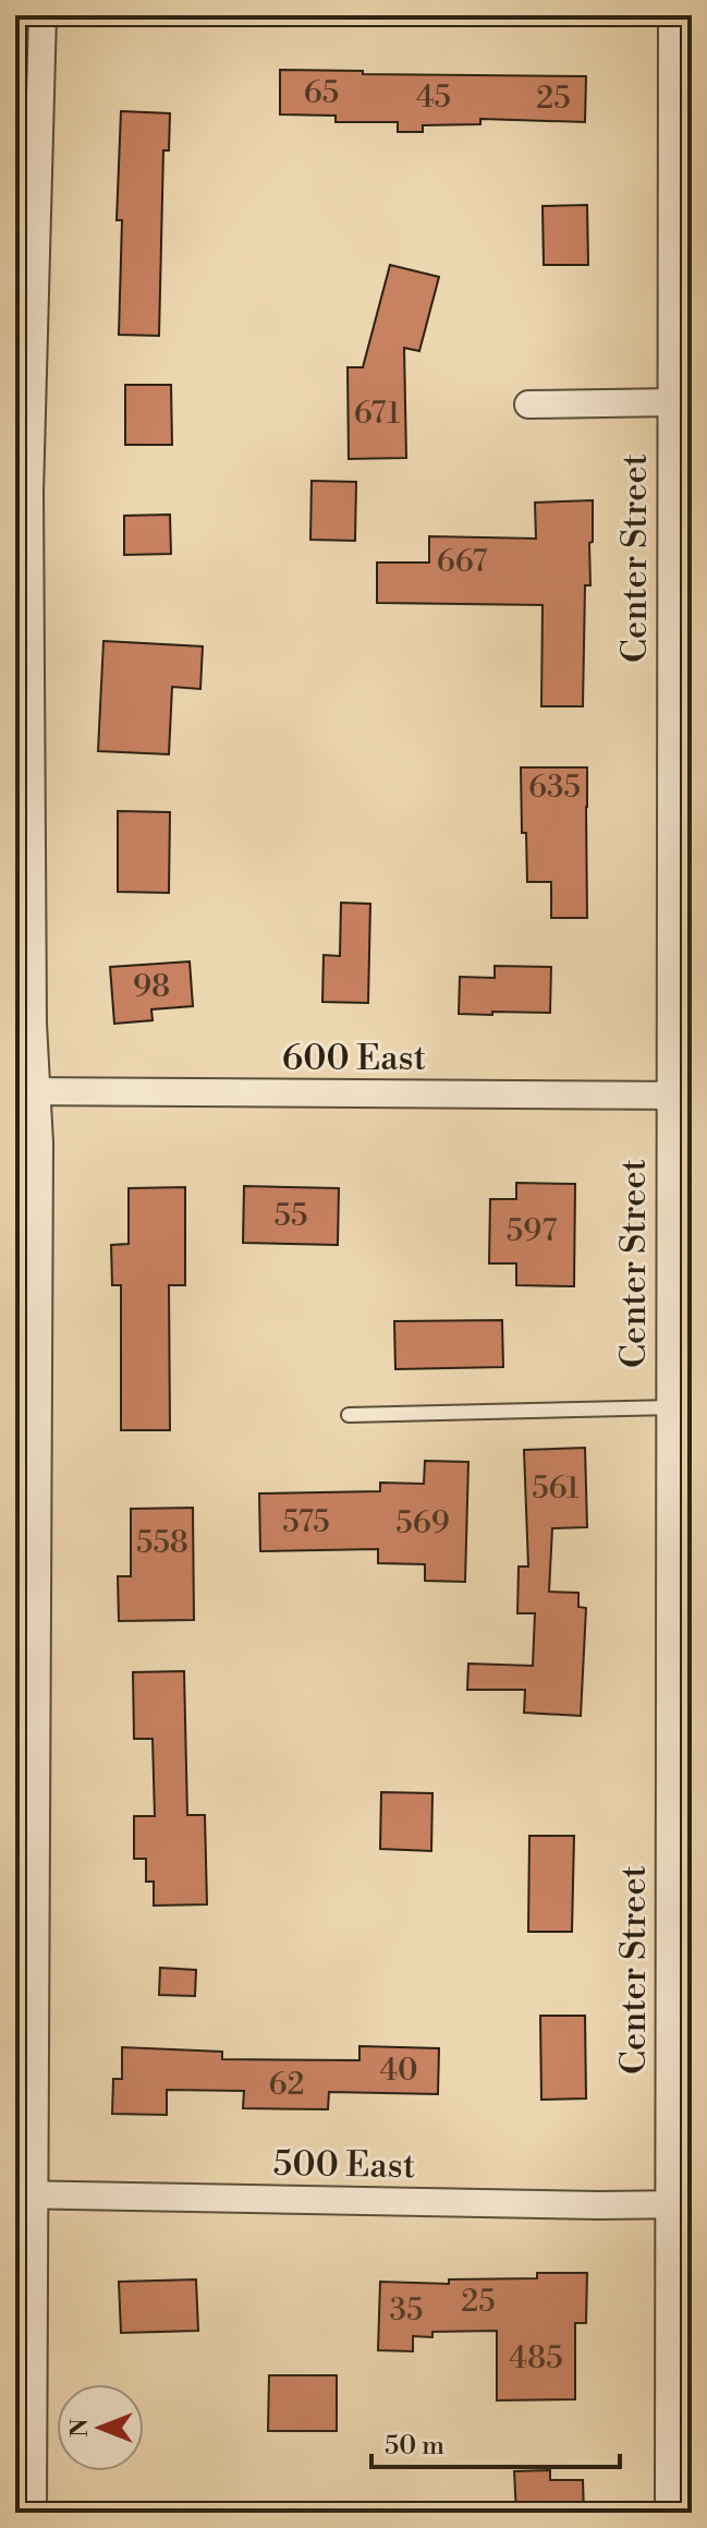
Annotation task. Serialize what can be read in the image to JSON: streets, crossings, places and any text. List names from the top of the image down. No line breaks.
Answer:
{"streets":{"street":["Center Street","600 East","500 East"]},"crossings":[["Center Street","600 East"],["Center Street","500 East"]],"house_numbers":["65","45","25","671","667","635","98","55","597","561","575","569","558","40","62","25","35","485"],"scale_bar":"50 m","north":"left"}
